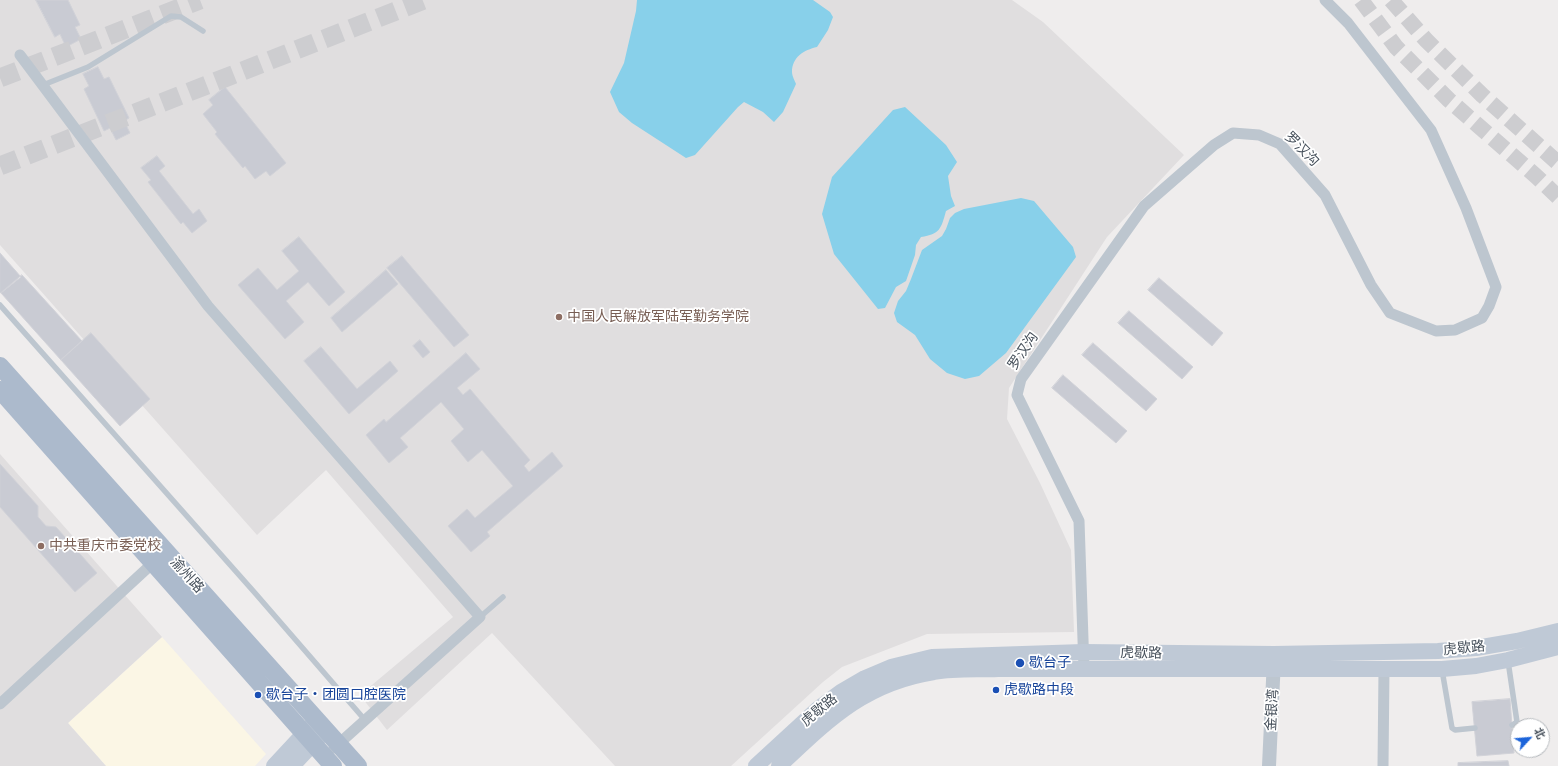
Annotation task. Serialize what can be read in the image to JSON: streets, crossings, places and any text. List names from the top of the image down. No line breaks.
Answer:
{"streets":{"main road":["渝州路","虎歇路"],"street":["罗汉沟","金银湾"]},"crossings":[["罗汉沟","虎歇路"],["虎歇路","金银湾"]],"places":["中国人民解放军陆军勤务学院","中共重庆市委党校","歇台子","虎歇路中段","歇台子‧团圆口腔医院"],"north":"top right"}
